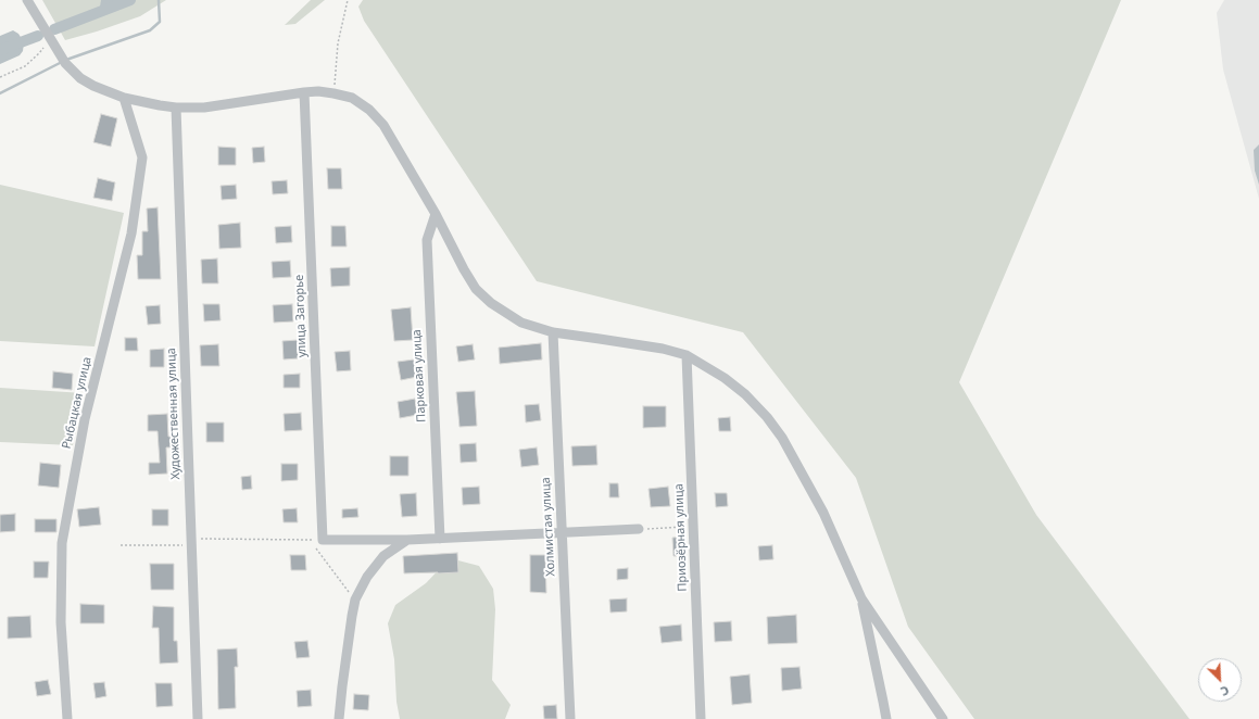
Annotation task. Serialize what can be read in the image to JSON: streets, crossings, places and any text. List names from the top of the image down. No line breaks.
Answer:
{"streets":{"street":["улица Загорье","Парковая улица","Рыбацкая улица","Художественная улица","Холмистая улица","Приозёрная улица"]},"north":"bottom right"}
